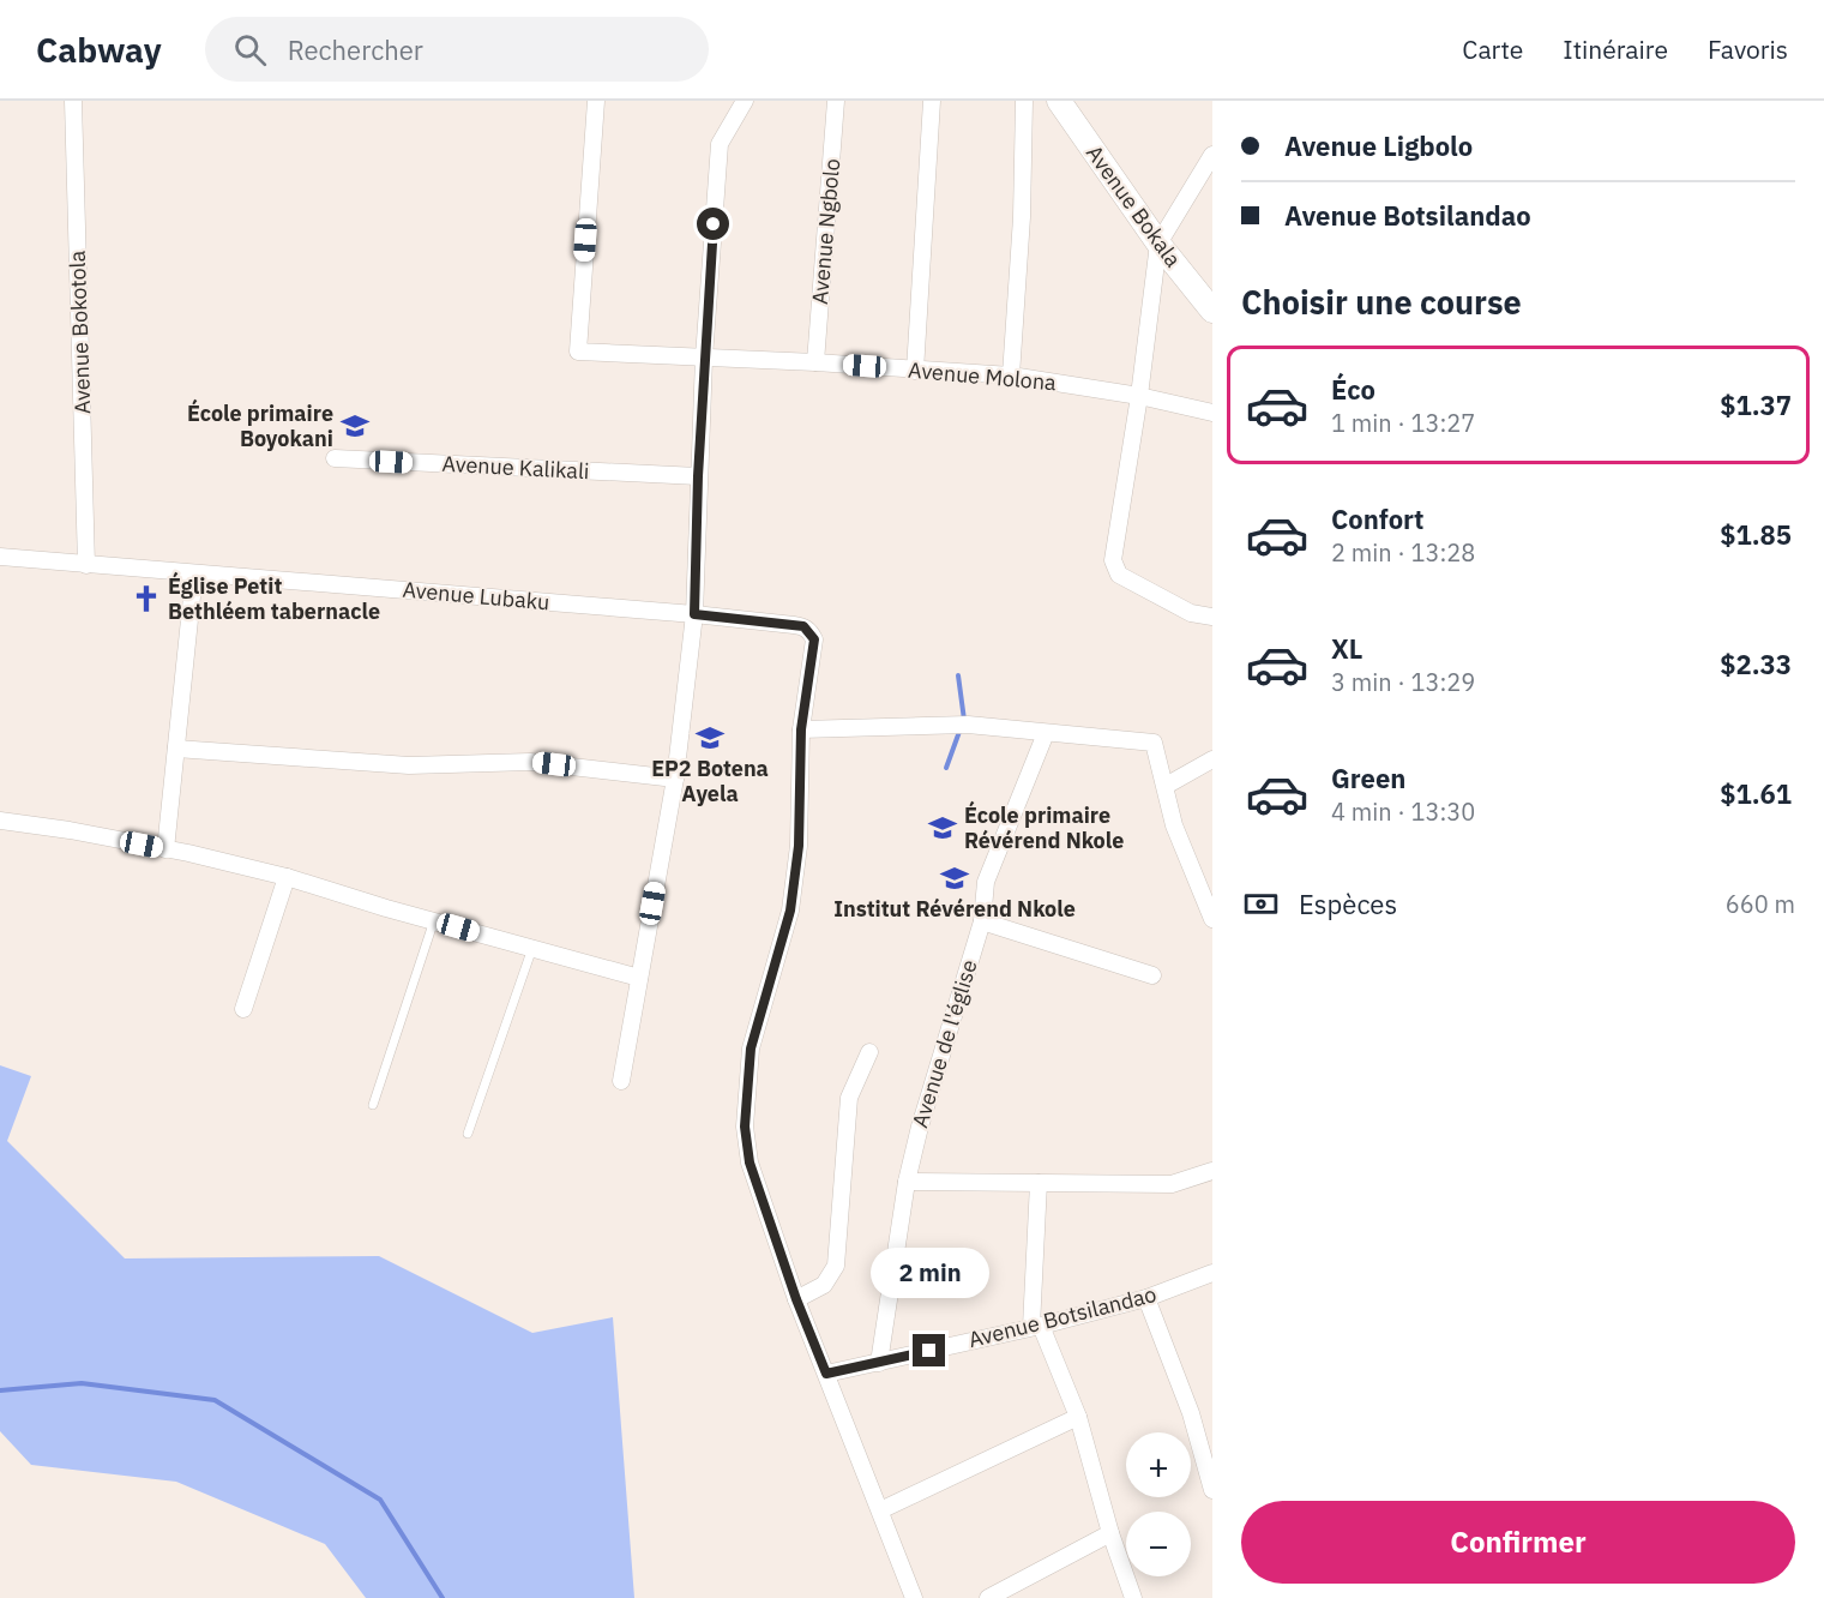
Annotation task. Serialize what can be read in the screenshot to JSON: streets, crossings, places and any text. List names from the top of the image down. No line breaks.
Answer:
{"streets":{"street":["Avenue Bokala","Avenue Ngbolo","Avenue Bokotola","Avenue Molona","Avenue Kalikali","Avenue Lubaku","Avenue de l'église","Avenue Botsilandao"]},"crossings":[["Avenue Ngbolo","Avenue Molona"],["Avenue Bokotola","Avenue Lubaku"],["Avenue de l'église","Avenue Botsilandao"]],"places":{"school or university":["École primaire Boyokani","EP2 Botena Ayela","École primaire Révérend Nkole","Institut Révérend Nkole"],"church":["Église Petit Bethléem tabernacle"]},"page":{"header":"Cabway","search":"Rechercher","nav":["Carte","Itinéraire","Favoris"],"banner":["Avenue Ligbolo","Avenue Botsilandao"],"heading":"Choisir une course","list":[{"name":"Éco","note":"1 min · 13:27","value":"$1.37"},{"name":"Confort","note":"2 min · 13:28","value":"$1.85"},{"name":"XL","note":"3 min · 13:29","value":"$2.33"},{"name":"Green","note":"4 min · 13:30","value":"$1.61"}],"pay":["Espèces","660 m"],"bubble":"2 min","map_buttons":["+","−"],"buttons":"Confirmer"}}
